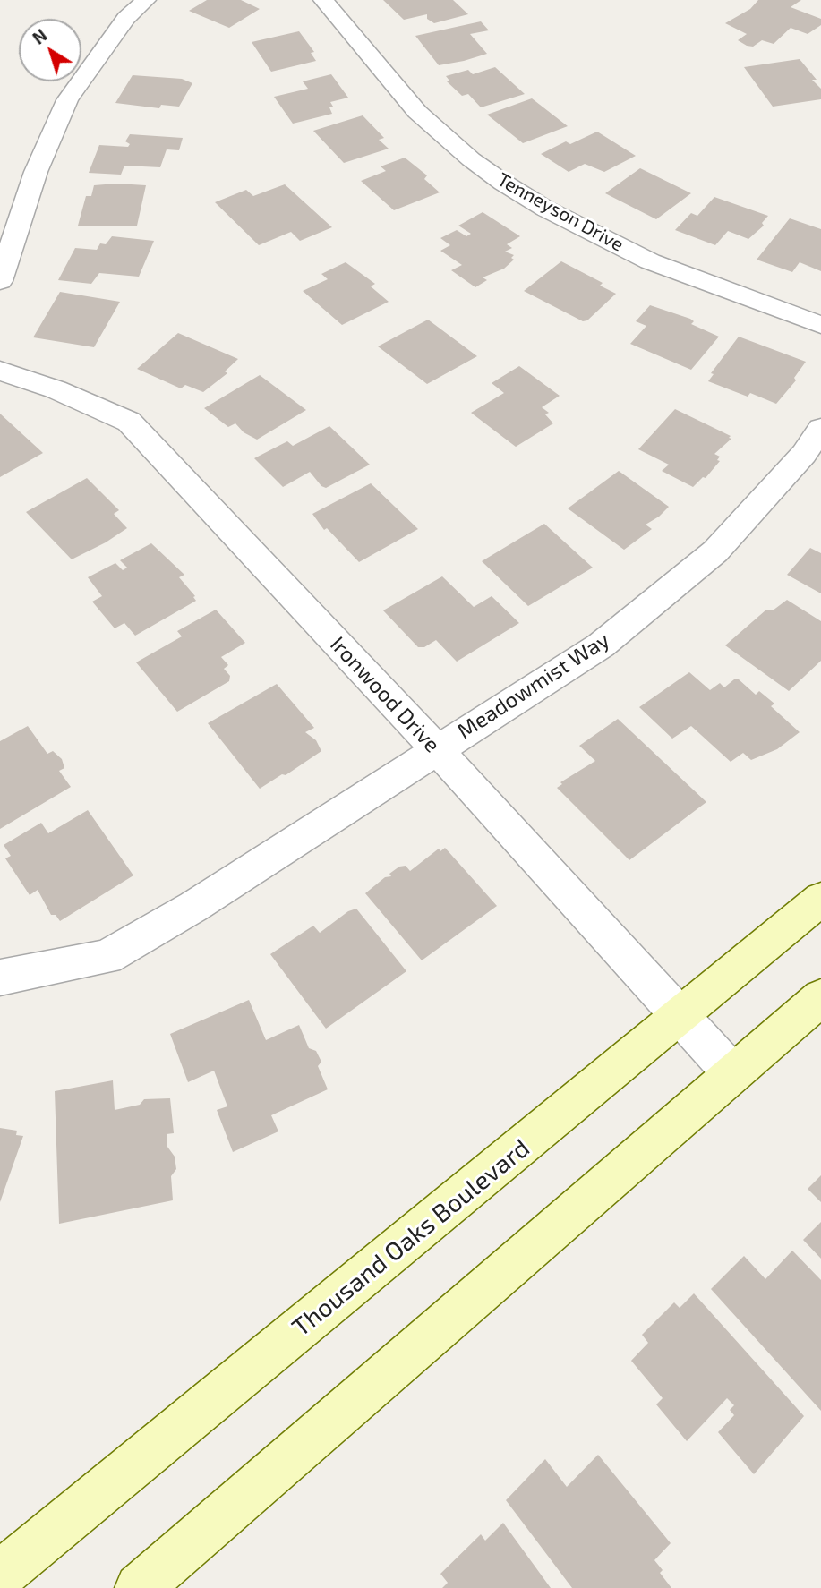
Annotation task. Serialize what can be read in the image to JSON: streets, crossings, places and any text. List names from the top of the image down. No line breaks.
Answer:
{"streets":{"main road":["Thousand Oaks Boulevard"],"street":["Tenneyson Drive","Meadowmist Way","Ironwood Drive"]},"crossings":[["Meadowmist Way","Ironwood Drive"],["Ironwood Drive","Thousand Oaks Boulevard"]],"north":"top left"}
